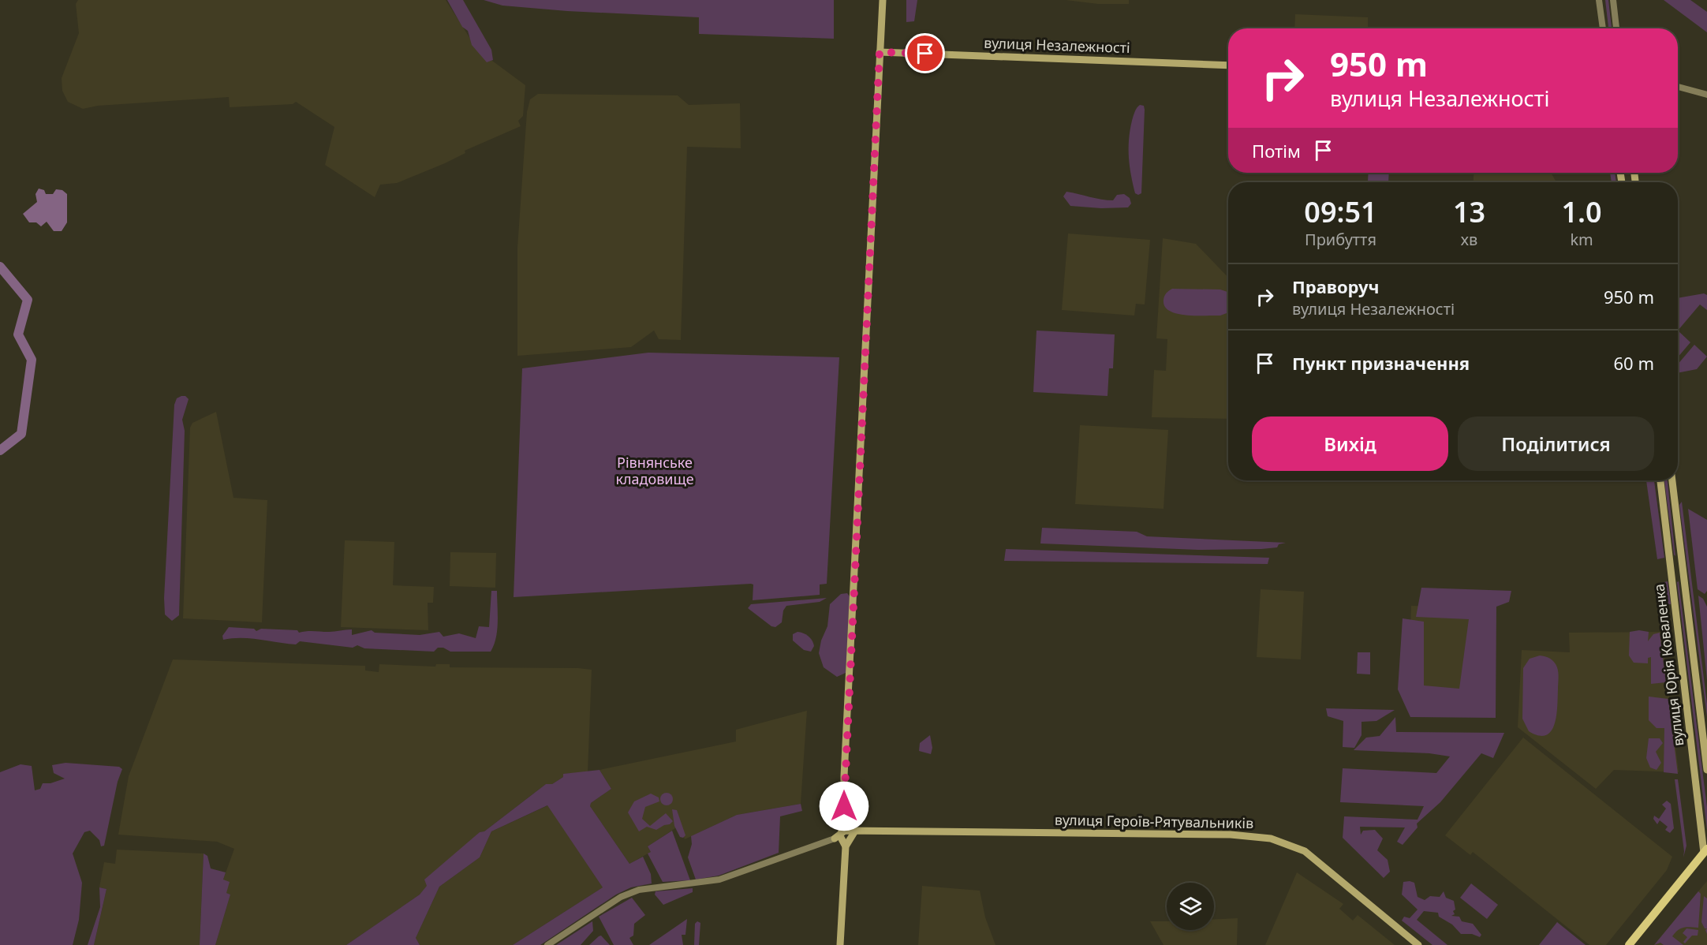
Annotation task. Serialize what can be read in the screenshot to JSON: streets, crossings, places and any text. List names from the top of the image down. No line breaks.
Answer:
{"streets":{"main road":["вулиця Незалежності","вулиця Юрія Коваленка","вулиця Героїв-Рятувальників"]},"parks":["Рівнянське кладовище"],"page":{"turn":["950 m","вулиця Незалежності"],"then":"Потім","eta":["09:51","Прибуття","13","хв","1.0","km"],"list":[{"name":"Праворуч","note":"вулиця Незалежності","value":"950 m"},{"name":"Пункт призначення","value":"60 m"}],"buttons":["Вихід","Поділитися"]}}
